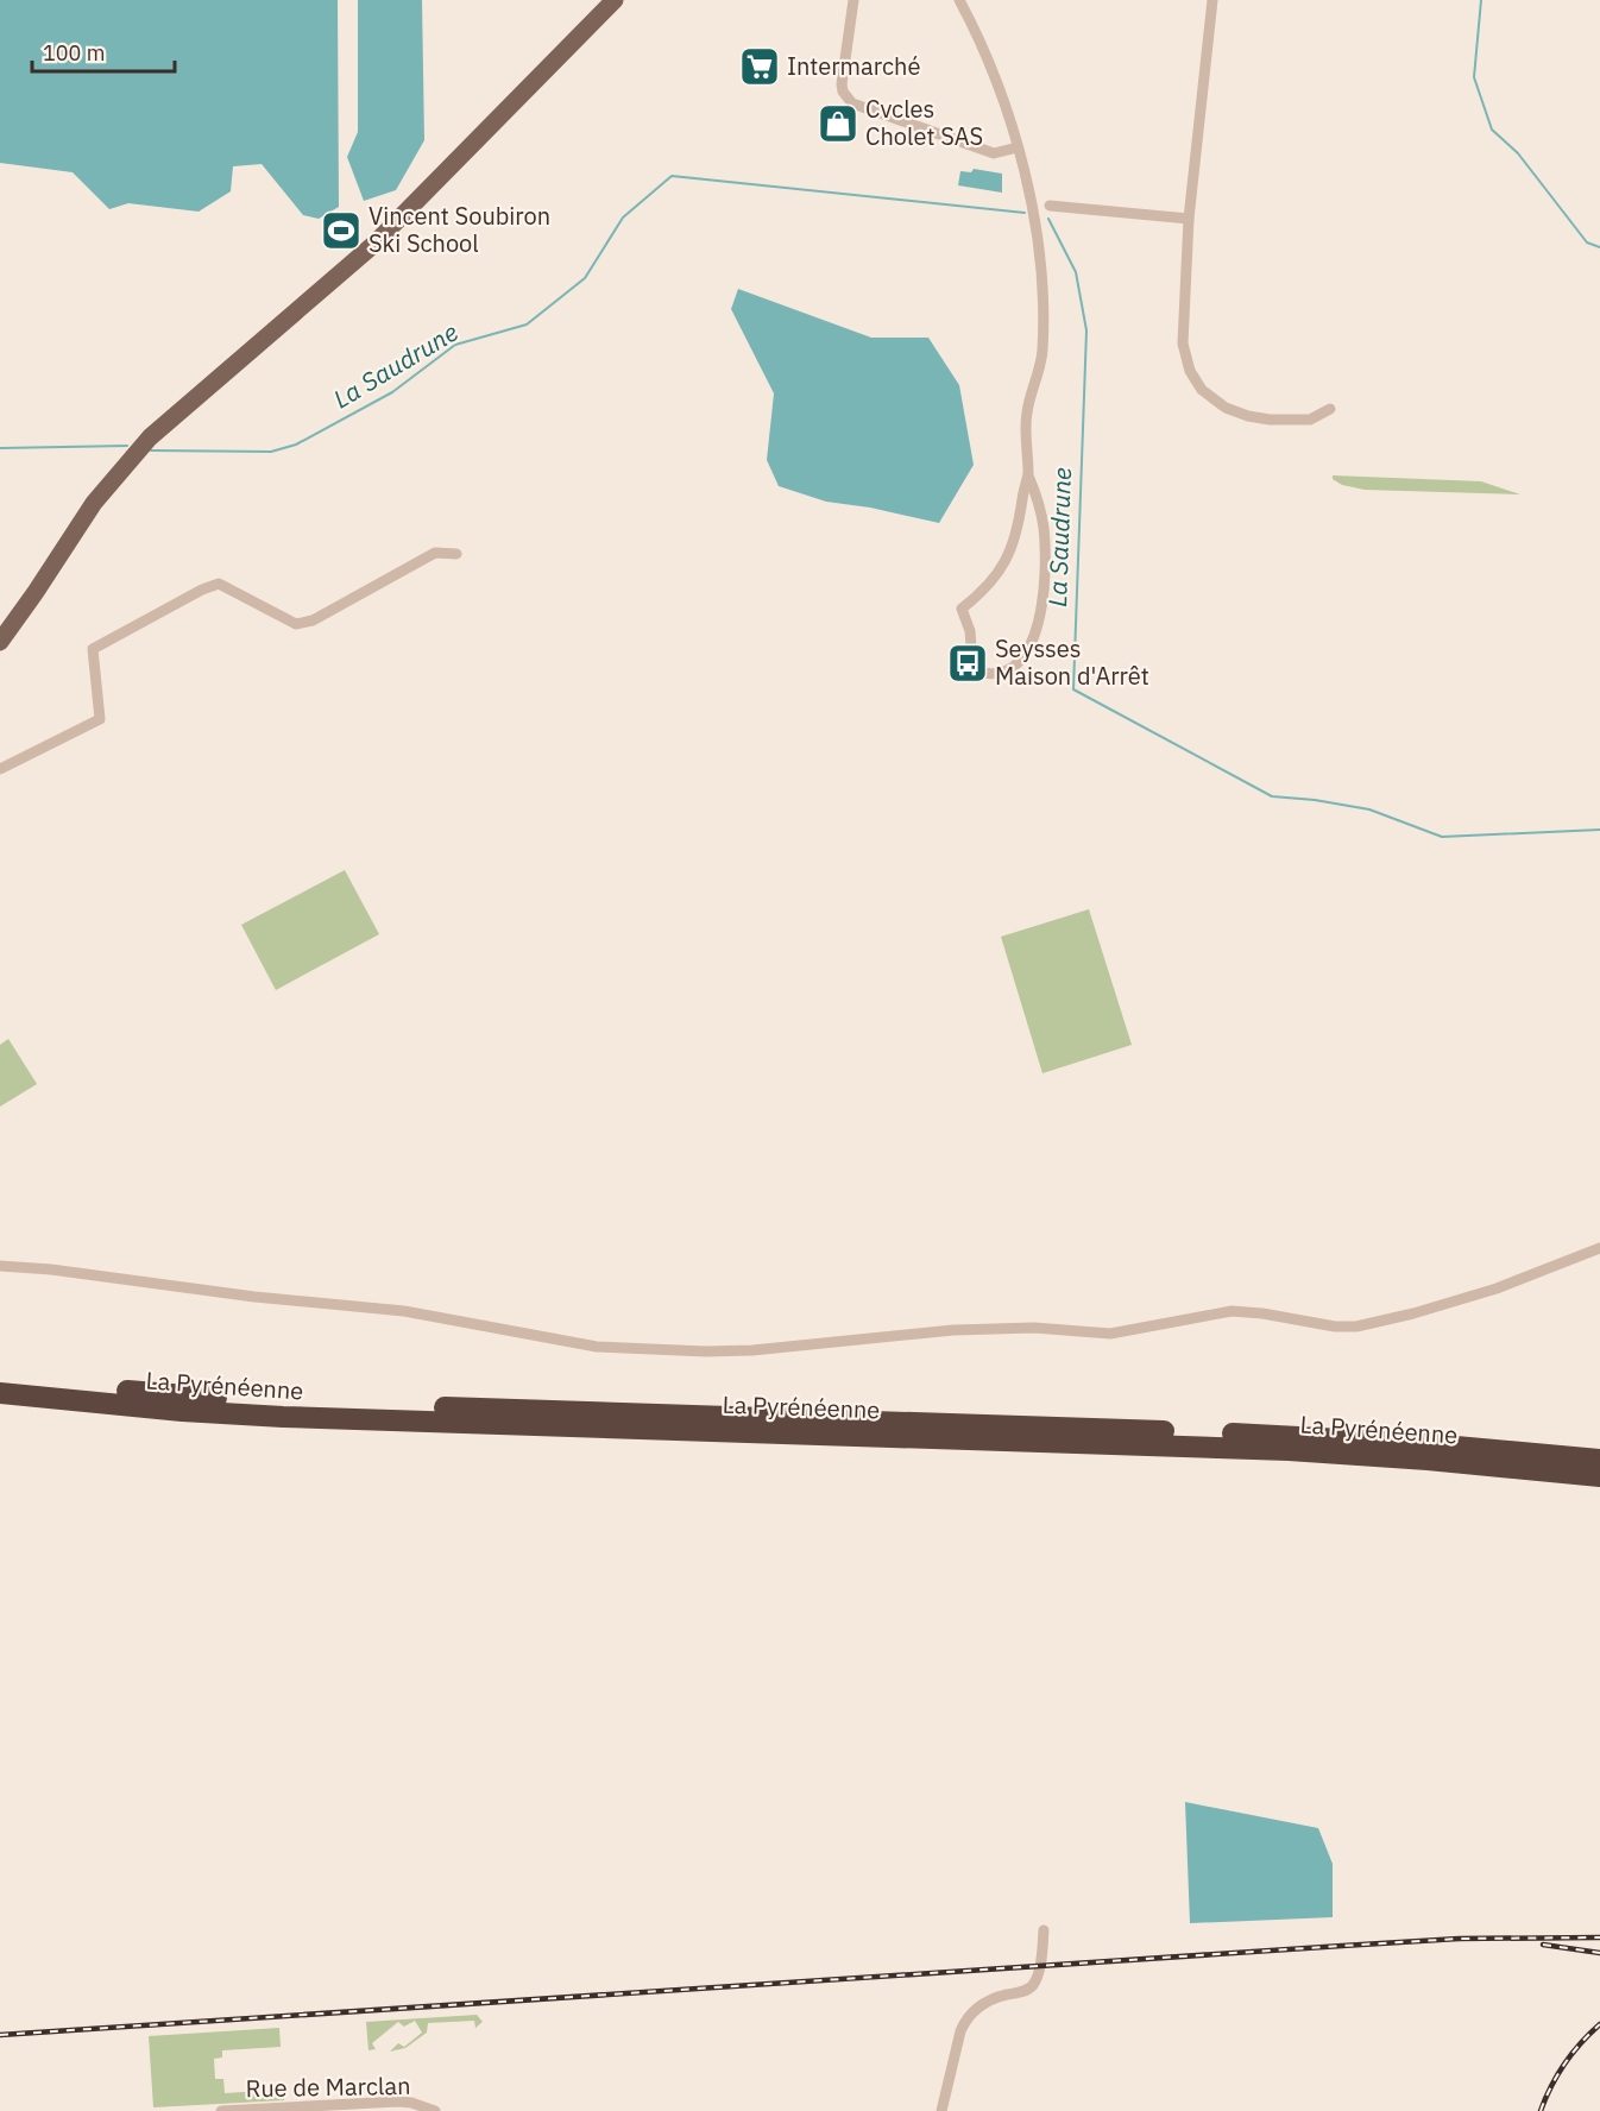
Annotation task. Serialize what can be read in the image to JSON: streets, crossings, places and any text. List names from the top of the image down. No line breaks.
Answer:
{"streets":{"highway":["La Pyrénéenne"],"street":["Rue de Marclan"]},"water":["La Saudrune"],"places":{"supermarket":["Intermarché"],"shop":["Cvcles Cholet SAS"],"sports":["Vincent Soubiron Ski School"],"bus stop":["Seysses Maison d'Arrêt"]},"scale_bar":"100 m"}
